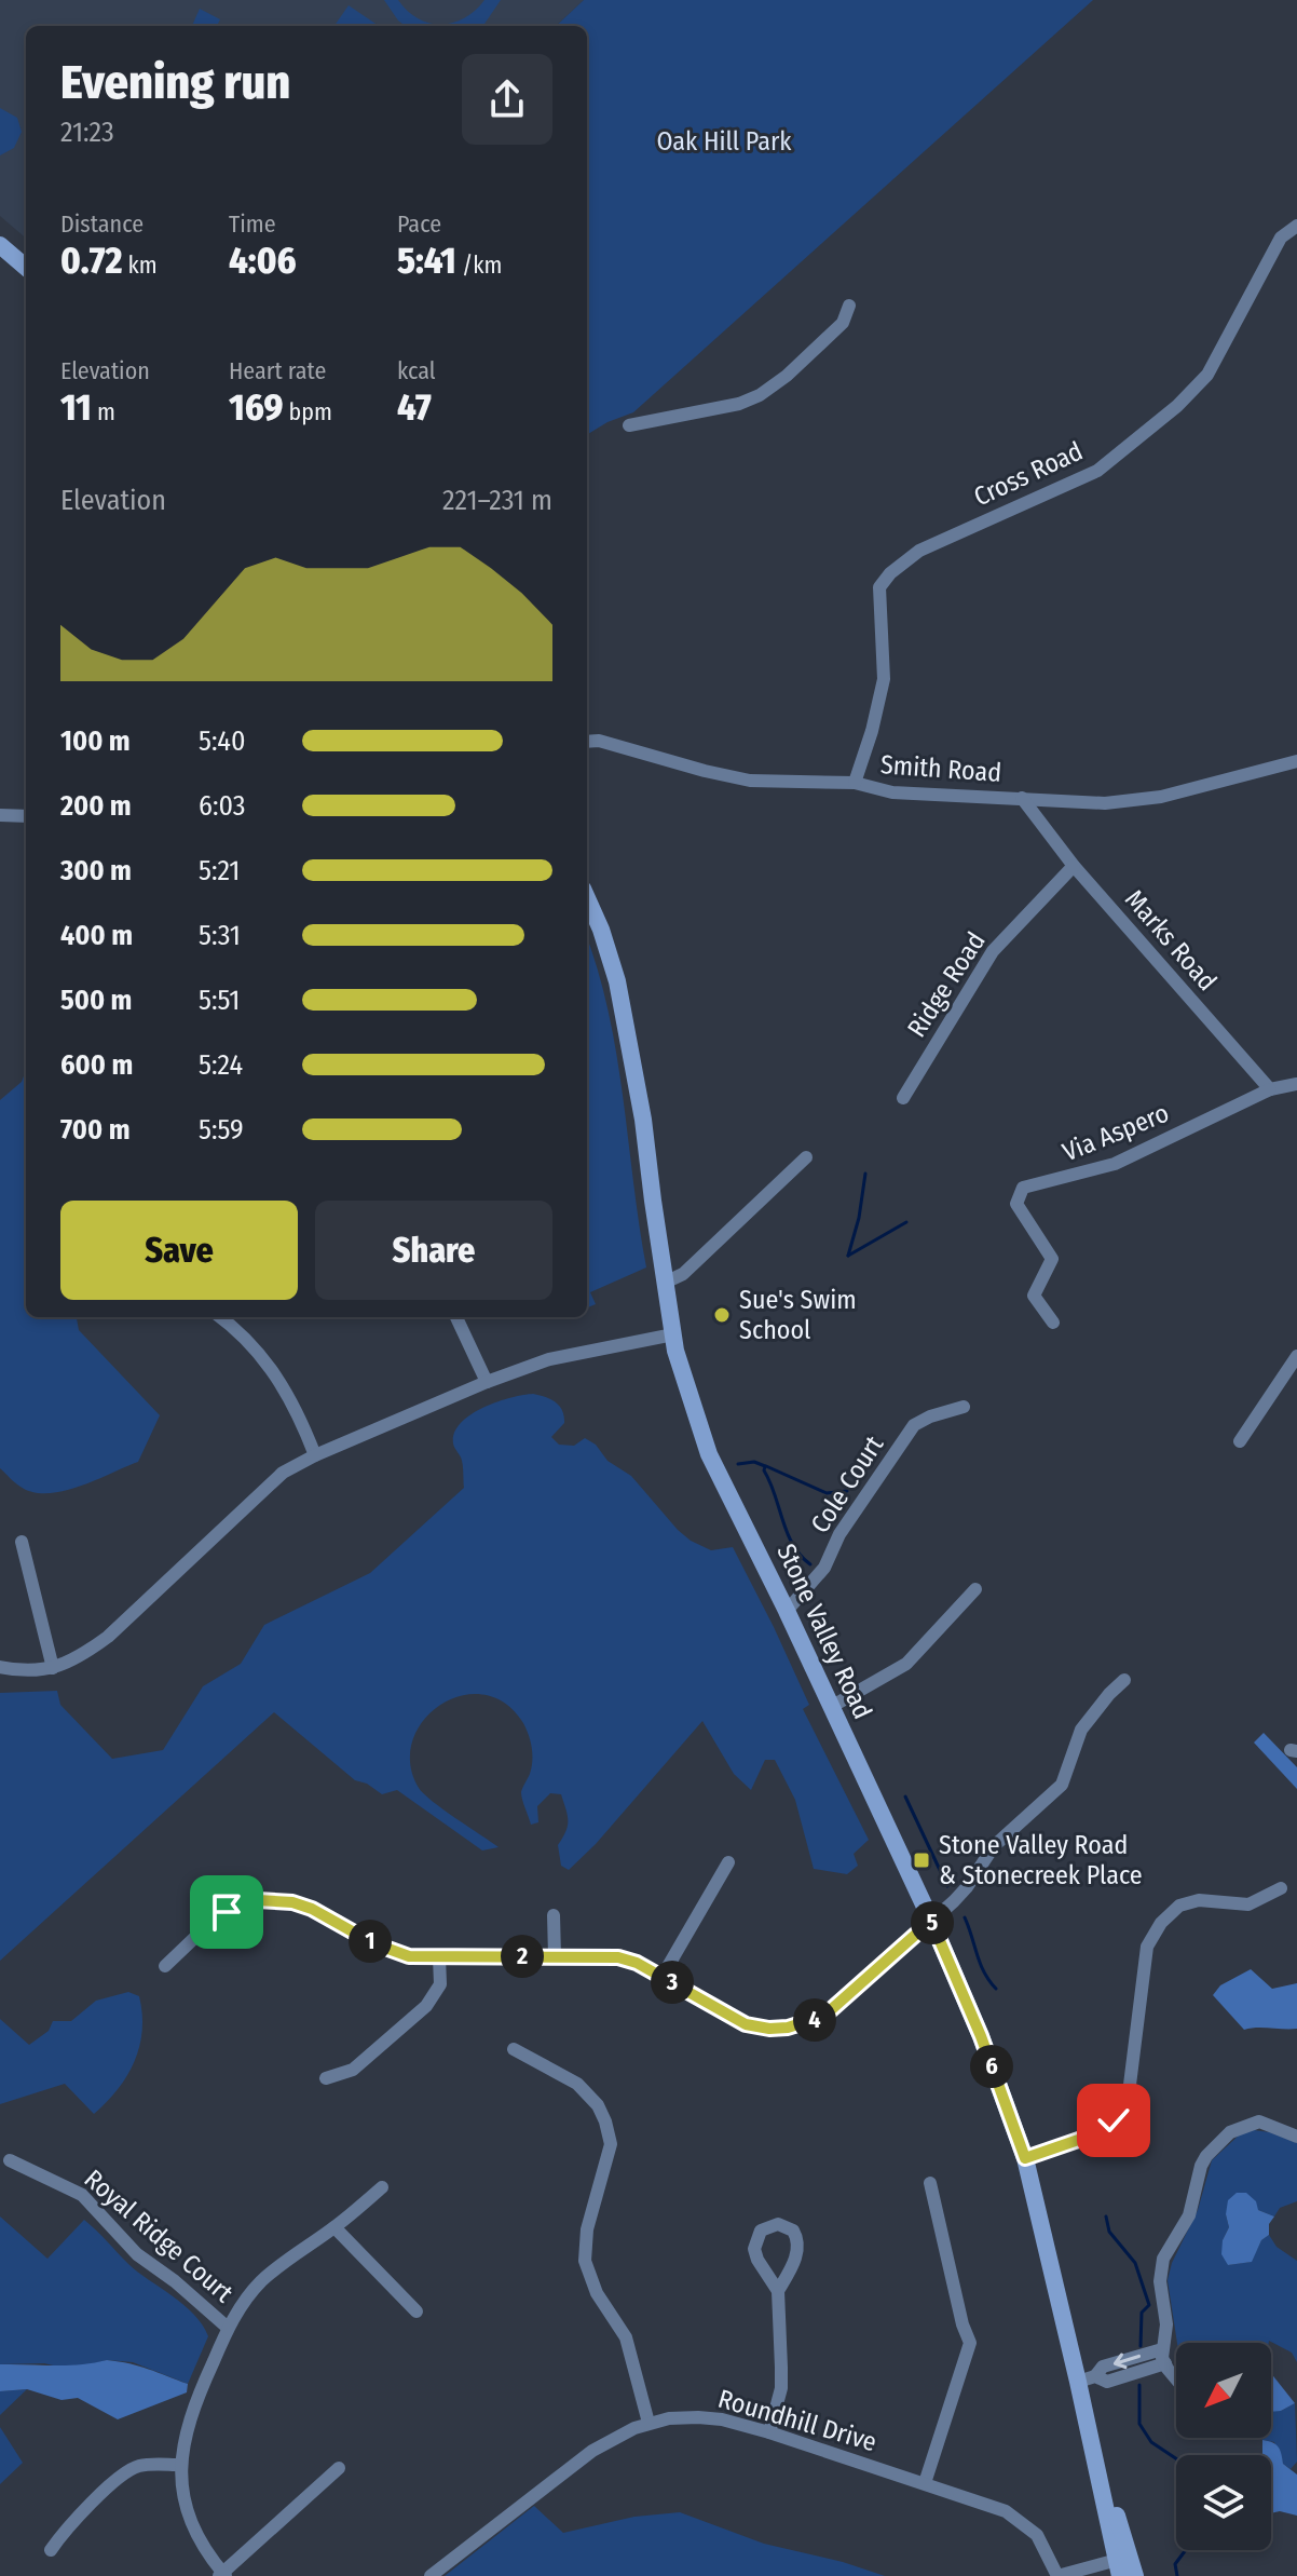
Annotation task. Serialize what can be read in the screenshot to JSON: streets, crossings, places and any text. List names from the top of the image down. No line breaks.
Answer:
{"streets":{"street":["Cross Road","Smith Road","Marks Road","Ridge Road","Via Aspero","Cole Court","Stone Valley Road","Royal Ridge Court","Roundhill Drive"]},"crossings":[["Cross Road","Smith Road"],["Smith Road","Marks Road"],["Marks Road","Ridge Road"],["Marks Road","Via Aspero"],["Cole Court","Stone Valley Road"],["Stone Valley Road","Roundhill Drive"]],"parks":["Oak Hill Park"],"places":{"other":["Sue's Swim School"],"transit":["Stone Valley Road & Stonecreek Place"]},"north":"bottom left","page":{"heading":["Evening run","21:23"],"stats":[["Distance","0.72 km"],["Time","4:06"],["Pace","5:41 /km"],["Elevation","11 m"],["Heart rate","169 bpm"],["kcal","47"]],"chart":["Elevation","221–231 m"],"list":[{"name":"100 m","note":"5:40"},{"name":"200 m","note":"6:03"},{"name":"300 m","note":"5:21"},{"name":"400 m","note":"5:31"},{"name":"500 m","note":"5:51"},{"name":"600 m","note":"5:24"},{"name":"700 m","note":"5:59"}],"buttons":["Save","Share"],"pins":["5","1","2","3","4","6"]}}
